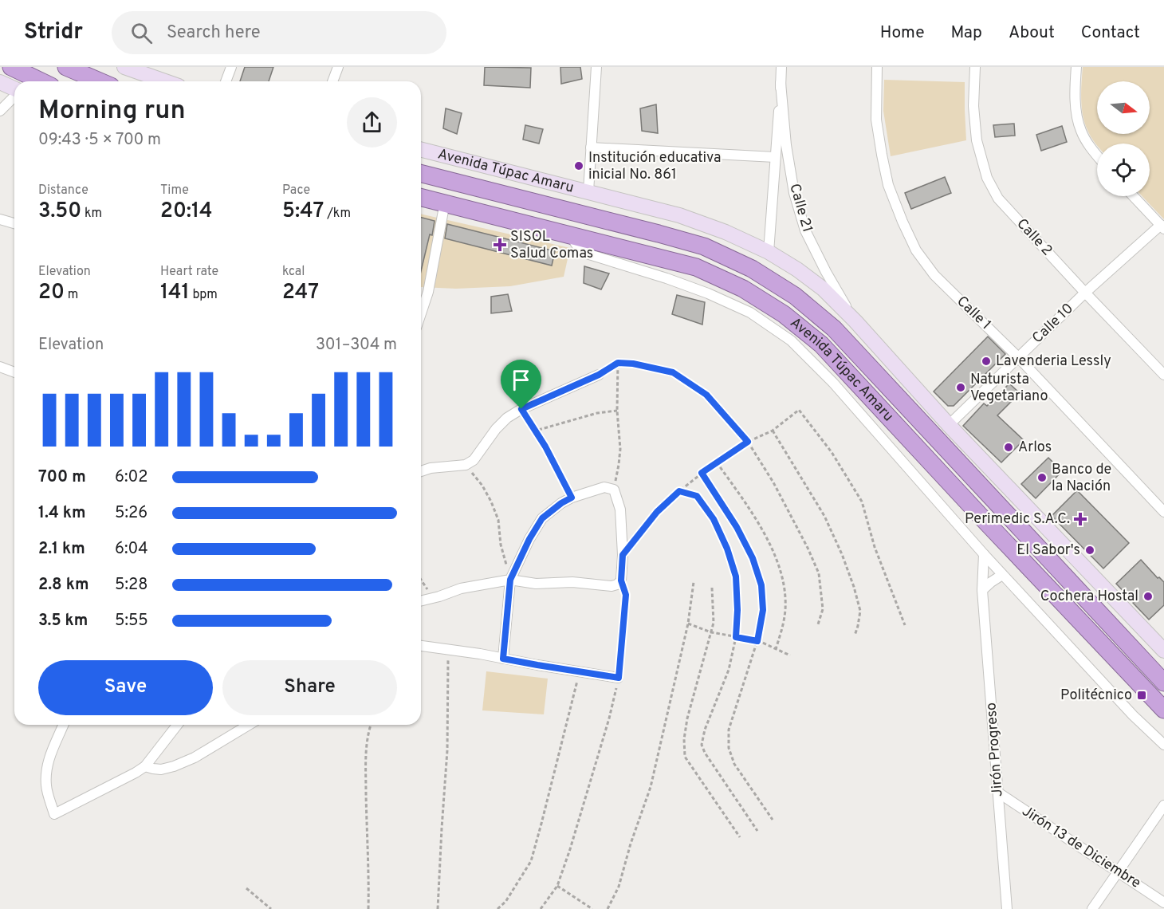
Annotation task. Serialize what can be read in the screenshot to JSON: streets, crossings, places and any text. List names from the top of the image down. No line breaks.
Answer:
{"streets":{"highway":["Avenida Túpac Amaru"],"street":["Calle 21","Calle 2","Calle 1","Calle 10","Jirón Progreso","Jirón 13 de Diciembre"]},"crossings":[["Avenida Túpac Amaru","Calle 21"],["Avenida Túpac Amaru","Calle 10"],["Calle 2","Calle 10"],["Calle 1","Calle 10"],["Jirón Progreso","Jirón 13 de Diciembre"]],"places":{"other":["Institución educativa inicial No. 861","Lavenderia Lessly","Naturista Vegetariano","Arlos","Banco de la Nación","El Sabor's","Cochera Hostal"],"health":["SISOL Salud Comas","Perimedic S.A.C."],"transit":["Politécnico"]},"north":"right","page":{"header":"Stridr","search":"Search here","nav":["Home","Map","About","Contact"],"heading":["Morning run","09:43 · 5 × 700 m"],"stats":[["Distance","3.50 km"],["Time","20:14"],["Pace","5:47 /km"],["Elevation","20 m"],["Heart rate","141 bpm"],["kcal","247"]],"chart":["Elevation","301–304 m"],"list":[{"name":"700 m","note":"6:02"},{"name":"1.4 km","note":"5:26"},{"name":"2.1 km","note":"6:04"},{"name":"2.8 km","note":"5:28"},{"name":"3.5 km","note":"5:55"}],"buttons":["Save","Share"]}}
